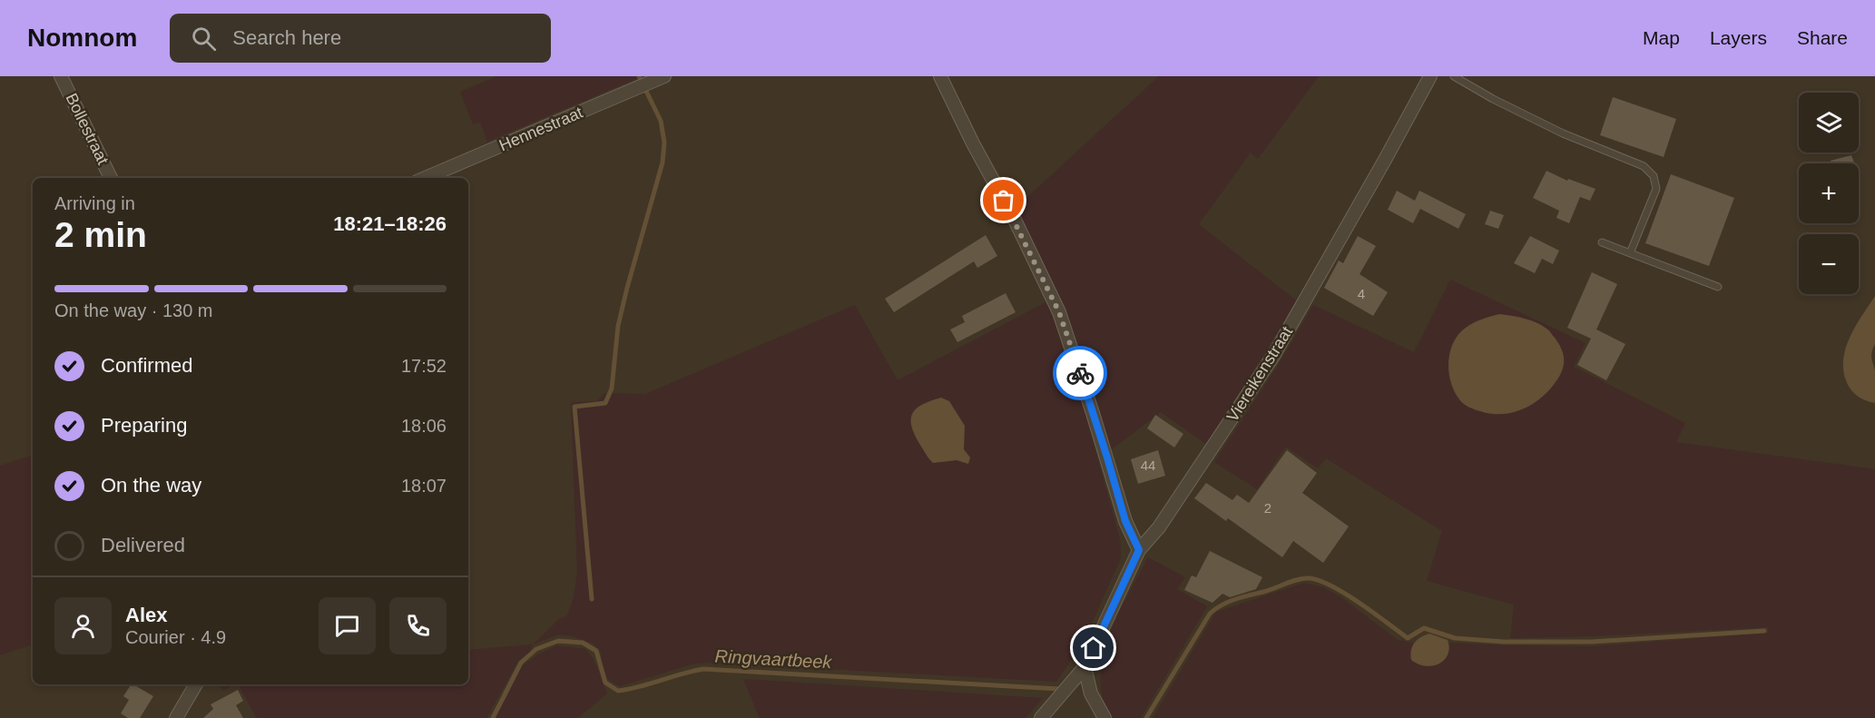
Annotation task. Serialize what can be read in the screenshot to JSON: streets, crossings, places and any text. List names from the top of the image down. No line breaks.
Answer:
{"streets":{"street":["Bollestraat","Hennestraat","Viereikenstraat"]},"water":["Ringvaartbeek"],"house_numbers":["4","44","2"],"page":{"header":"Nomnom","search":"Search here","nav":["Map","Layers","Share"],"map_buttons":["+","−"],"heading":["2 min","Arriving in","18:21–18:26"],"panel":["Alex","Courier · 4.9"],"bar":"On the way · 130 m","list":[["Confirmed","17:52"],["Preparing","18:06"],["On the way","18:07"],"Delivered"]}}
